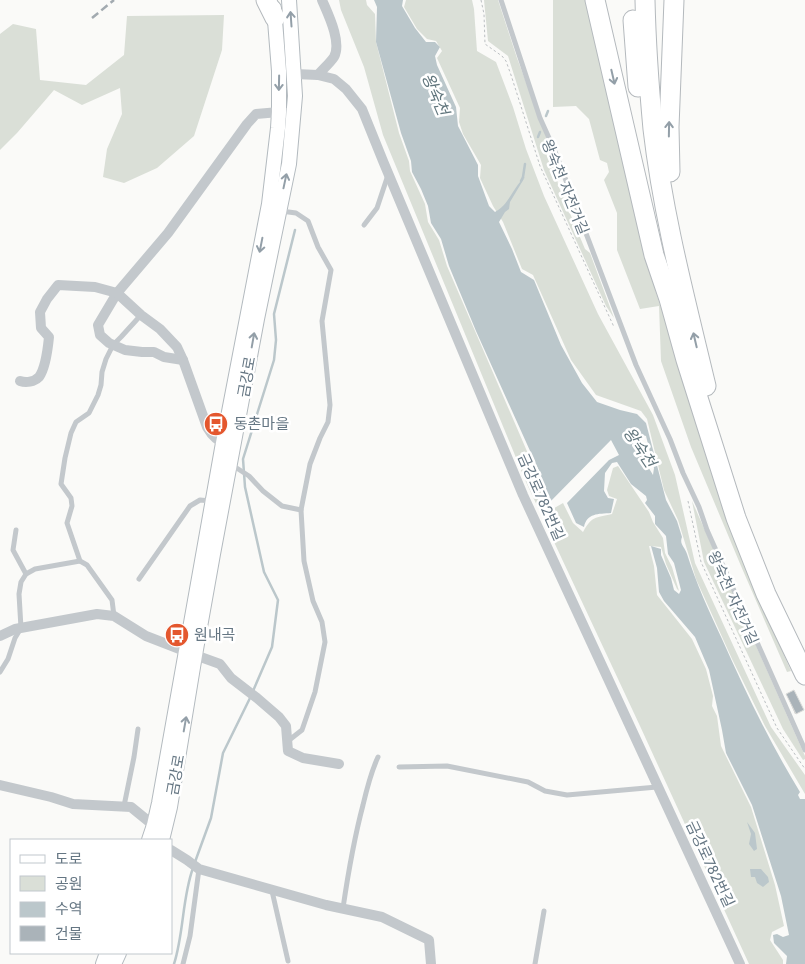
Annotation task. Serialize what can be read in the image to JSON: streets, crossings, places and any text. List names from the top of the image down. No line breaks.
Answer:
{"streets":{"street":["금강로","금강로782번길"],"path":["왕숙천 자전거길"]},"crossings":[["금강로","금강로782번길"]],"water":["왕숙천"],"places":{"bus stop":["동촌마을","원내곡"]},"legend":["도로","공원","수역","건물"]}
